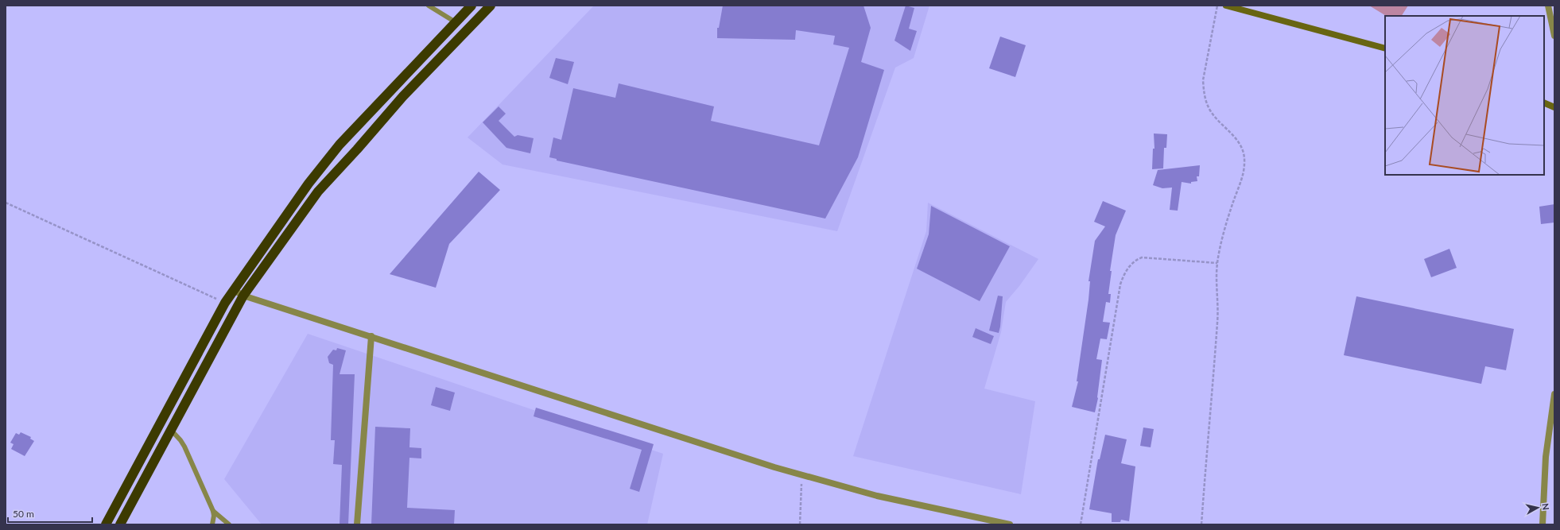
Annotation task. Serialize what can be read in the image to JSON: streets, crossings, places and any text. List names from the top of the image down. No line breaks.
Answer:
{"scale_bar":"50 m","north":"right"}
